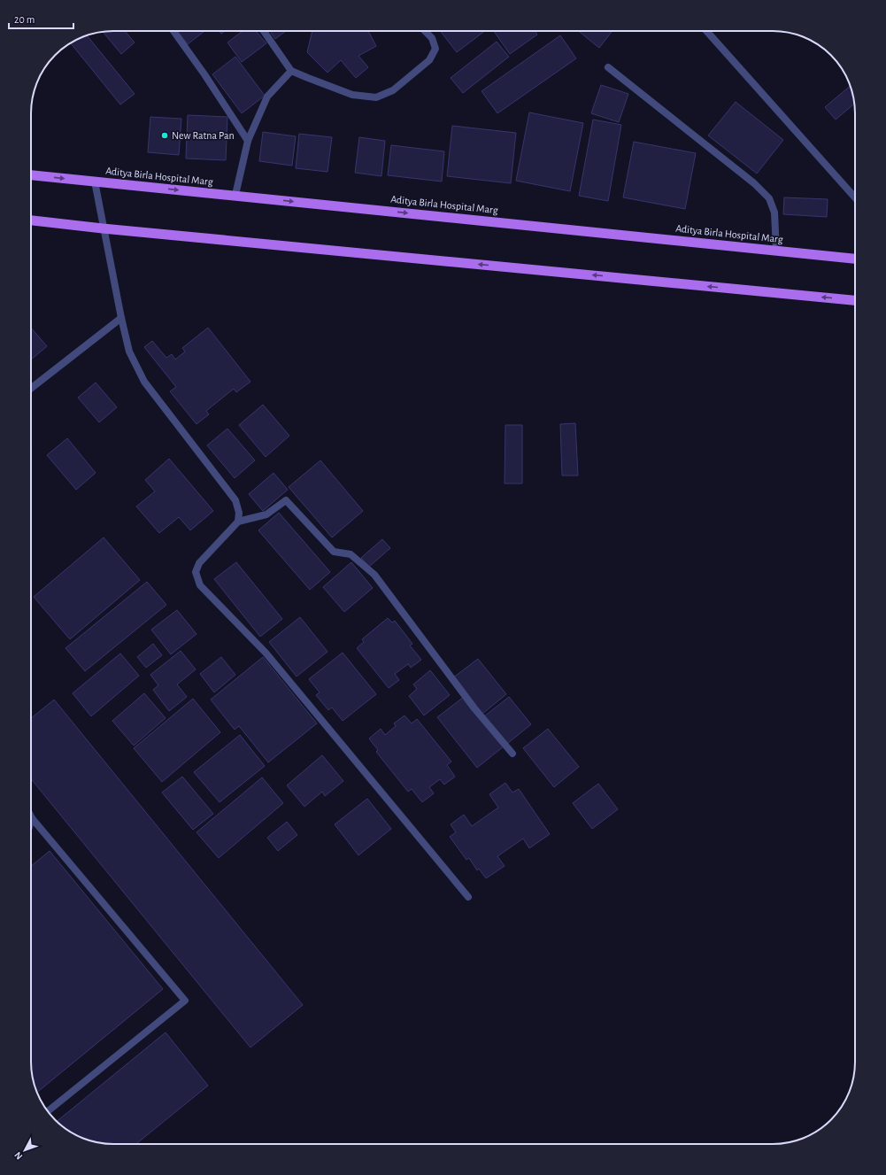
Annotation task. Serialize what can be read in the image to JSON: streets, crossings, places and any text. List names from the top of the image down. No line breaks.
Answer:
{"streets":{"main road":["Aditya Birla Hospital Marg"]},"places":["New Ratna Pan"],"scale_bar":"20 m","north":"bottom left"}
